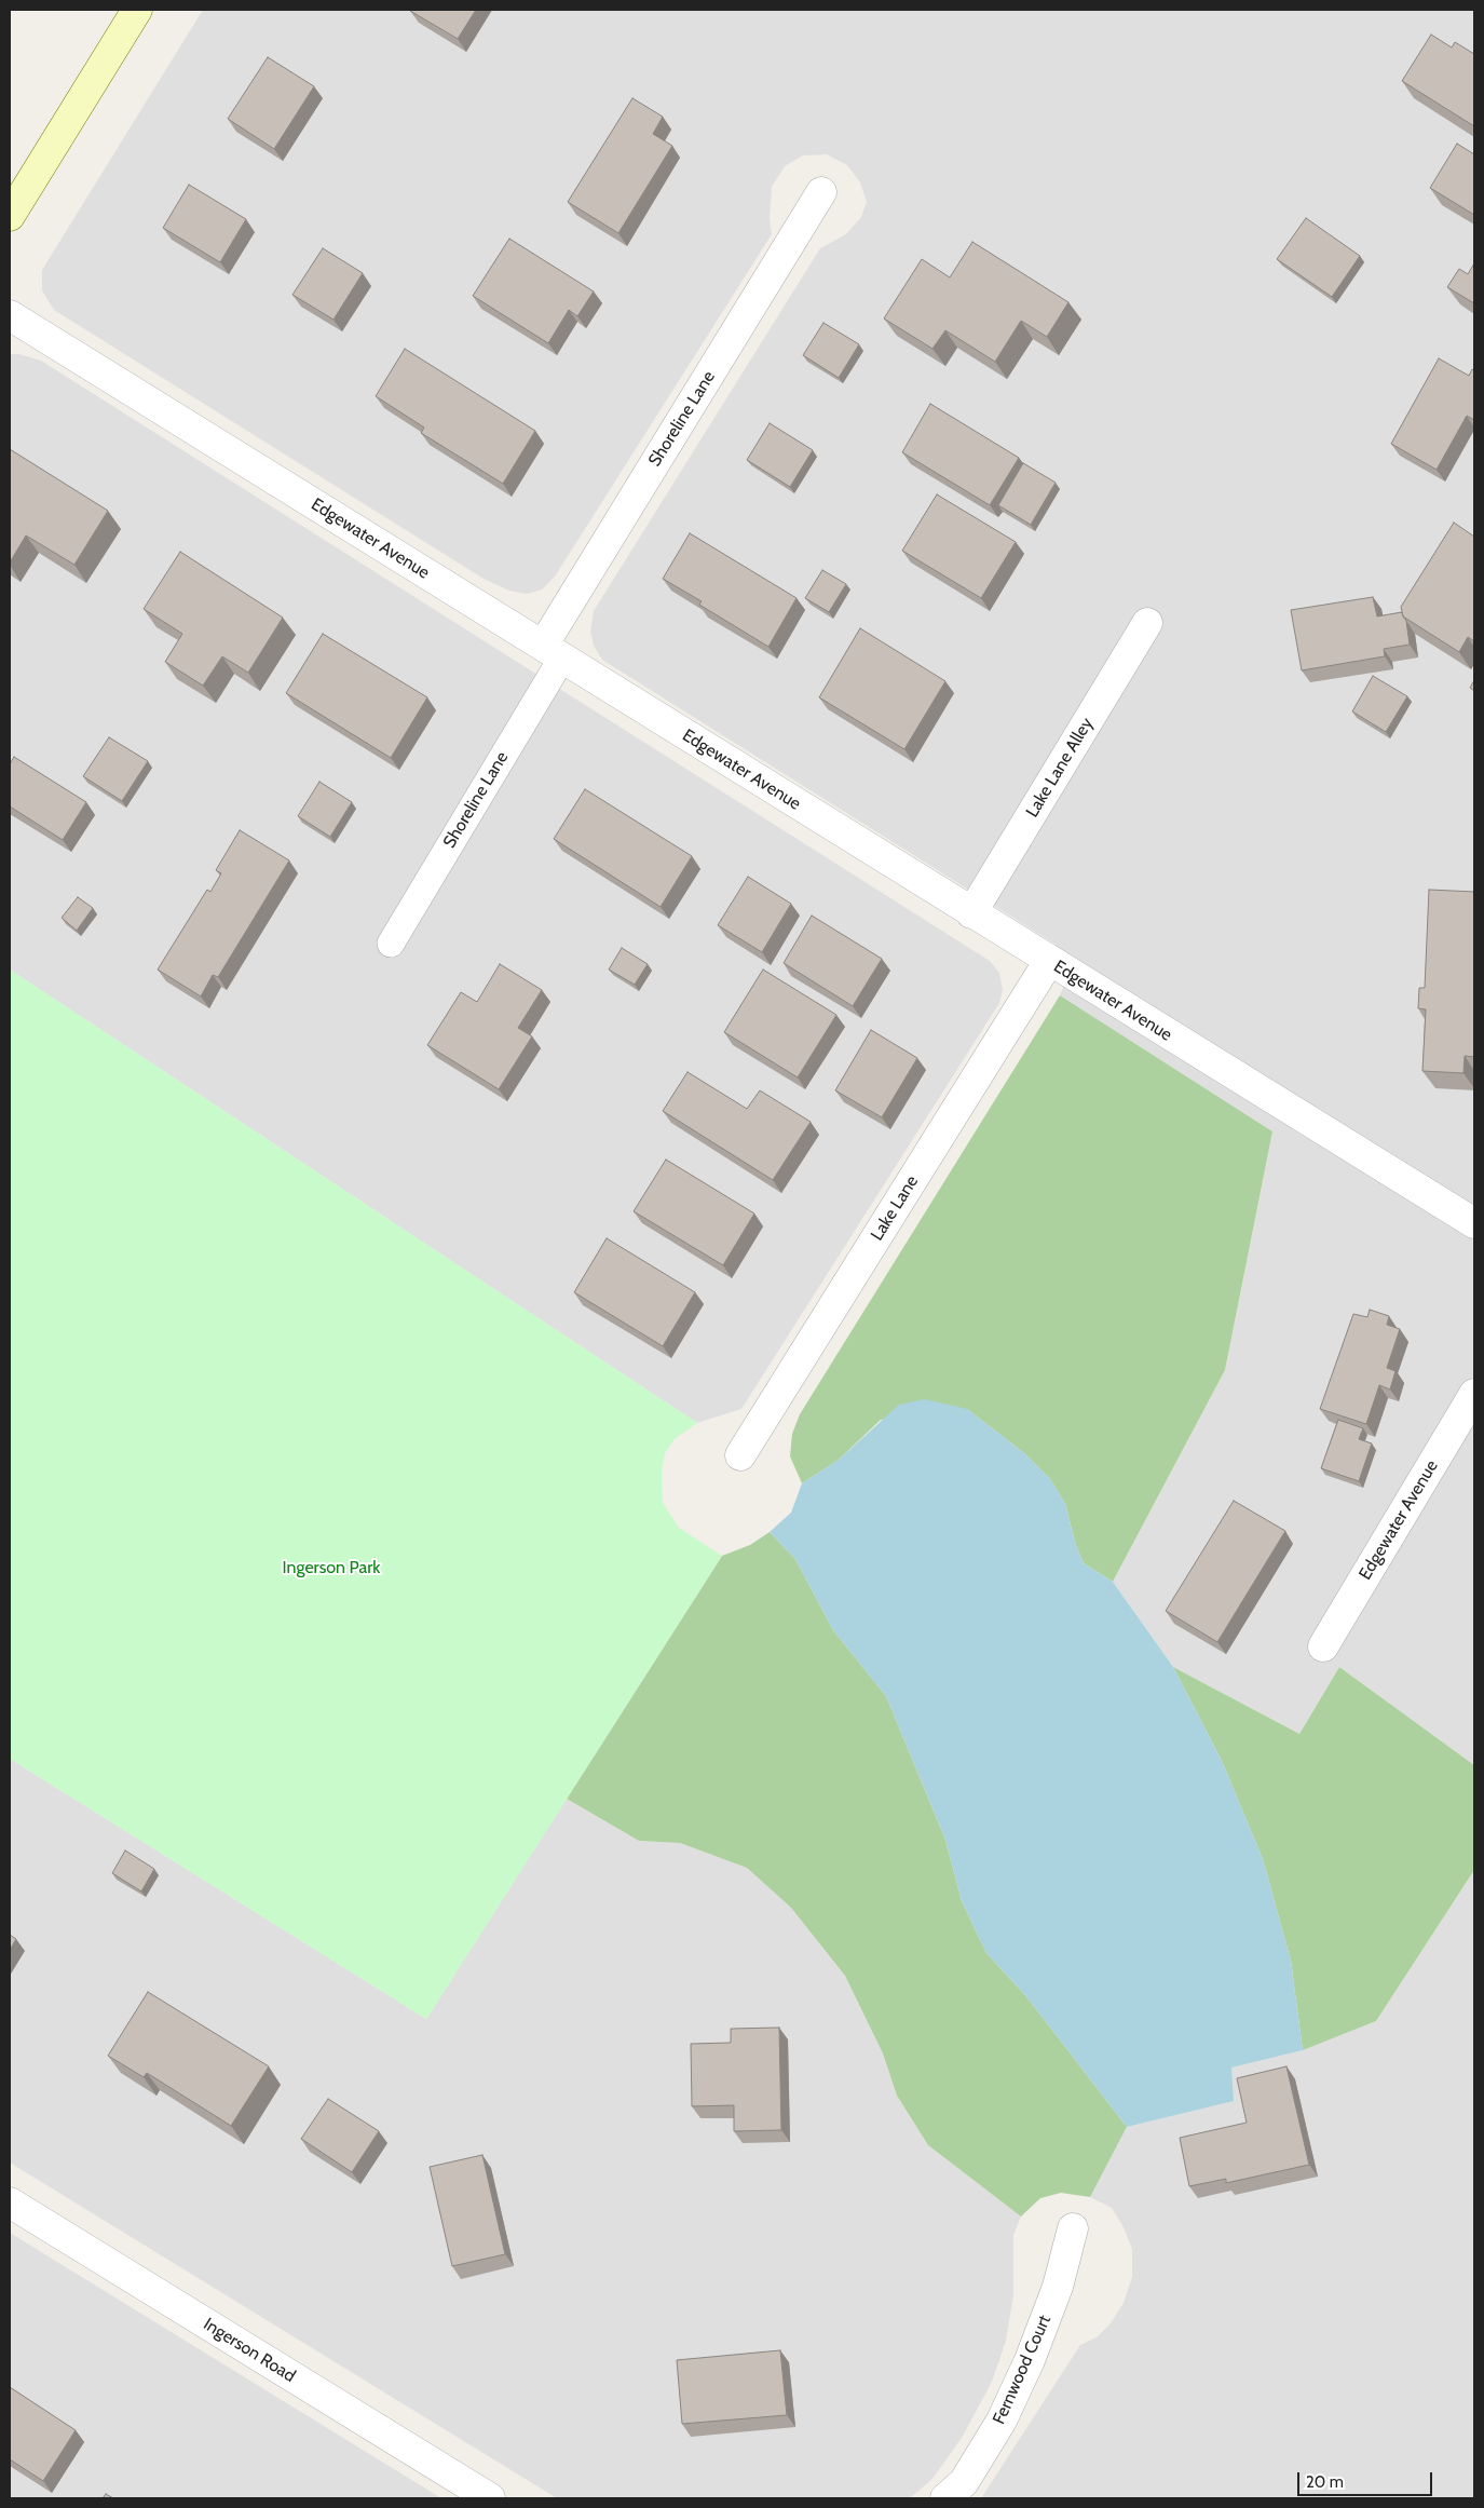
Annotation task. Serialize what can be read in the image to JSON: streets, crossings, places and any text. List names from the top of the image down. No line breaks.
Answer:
{"streets":{"street":["Shoreline Lane","Edgewater Avenue","Lake Lane Alley","Lake Lane","Ingerson Road","Fernwood Court"]},"crossings":[["Shoreline Lane","Edgewater Avenue"],["Edgewater Avenue","Lake Lane Alley"],["Edgewater Avenue","Lake Lane"]],"parks":["Ingerson Park"],"scale_bar":"20 m"}
